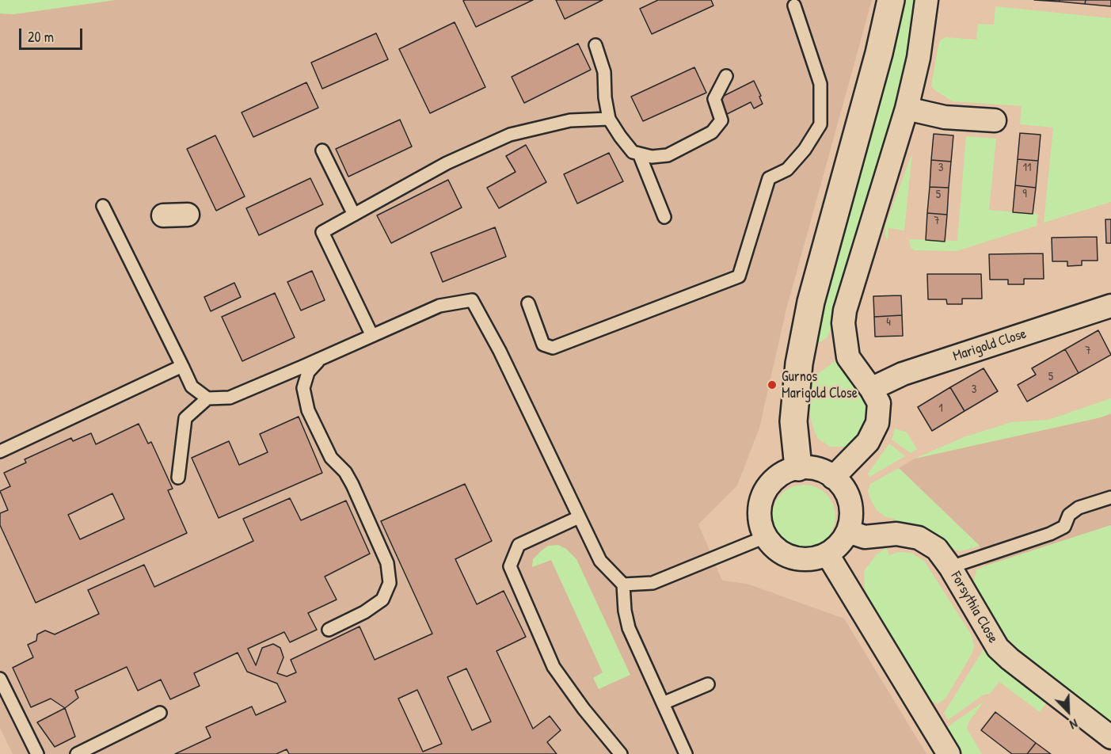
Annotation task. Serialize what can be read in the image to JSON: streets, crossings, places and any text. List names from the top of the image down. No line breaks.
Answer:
{"streets":{"street":["Marigold Close","Forsythia Close"]},"places":["Gurnos Marigold Close"],"house_numbers":["3","11","9","5","7","4","7","5","3","1"],"scale_bar":"20 m","north":"bottom right"}
